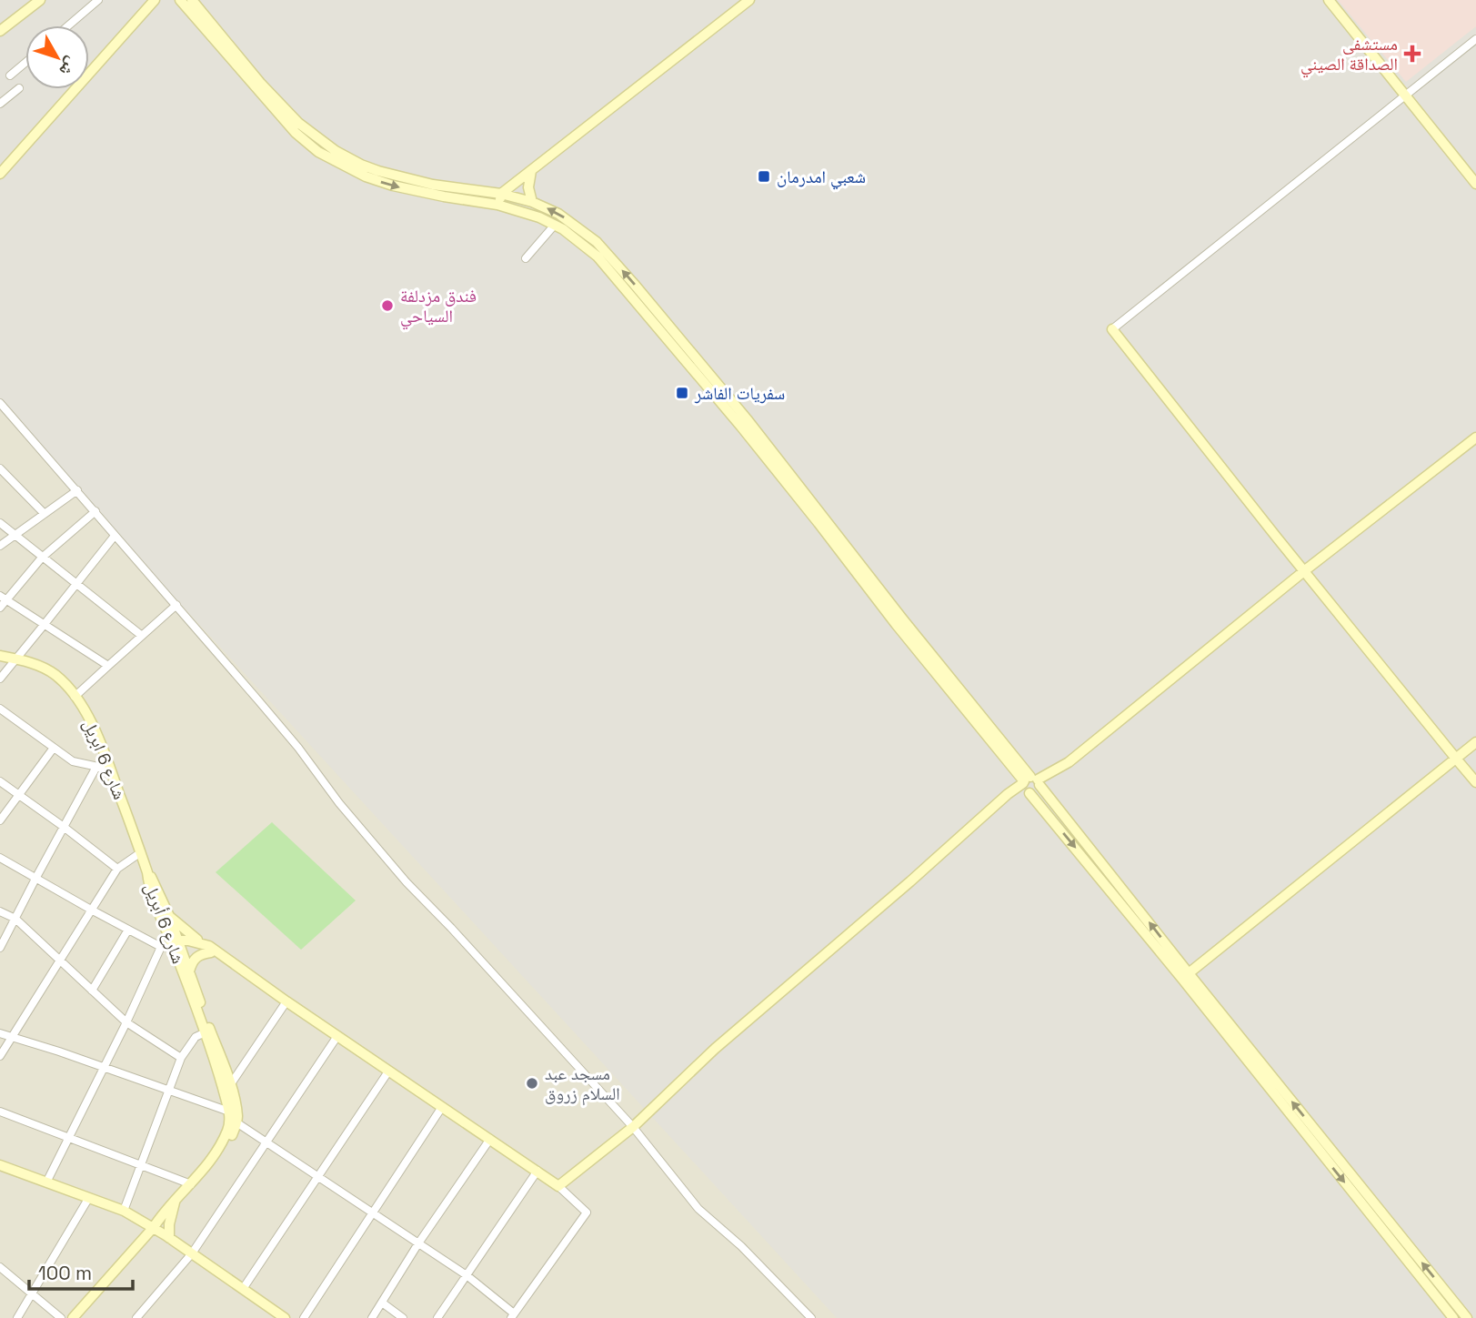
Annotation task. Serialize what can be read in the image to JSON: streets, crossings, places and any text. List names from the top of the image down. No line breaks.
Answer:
{"streets":{"street":["شارع 6 ابريل","شارع 6 أبريل"]},"crossings":[["شارع 6 ابريل","شارع 6 أبريل"]],"places":{"health":["مستشفى الصداقة الصيني"],"transit":["شعبي امدرمان","سفريات الفاشر"],"other":["فندق مزدلفة السياحي","مسجد عبد السلام زروق"]},"scale_bar":"100 m","north":"bottom right"}
